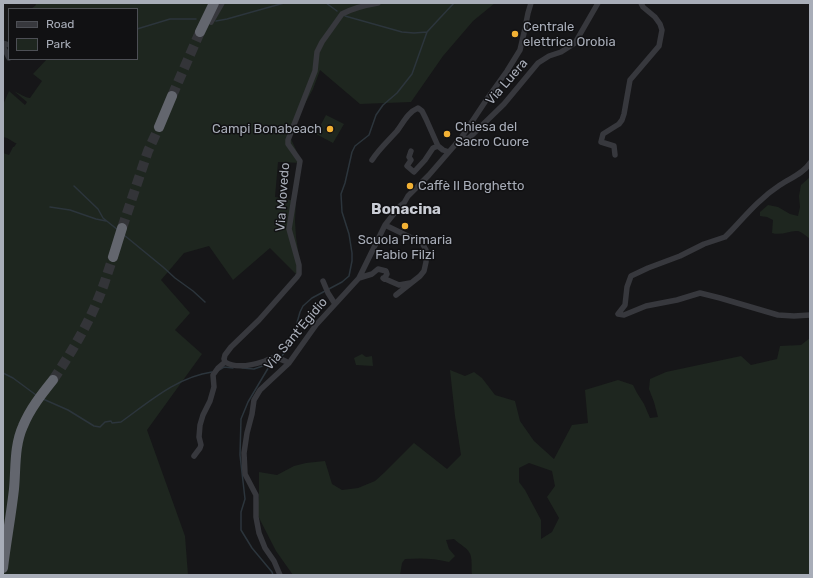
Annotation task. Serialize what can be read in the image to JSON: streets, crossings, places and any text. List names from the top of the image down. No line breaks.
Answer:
{"streets":{"street":["Via Luera","Via Movedo","Via Sant'Egidio"]},"crossings":[["Via Luera","Via Sant'Egidio"]],"districts":["Bonacina"],"places":["Centrale elettrica Orobia","Campi Bonabeach","Chiesa del Sacro Cuore","Caffè Il Borghetto","Scuola Primaria Fabio Filzi"],"legend":["Road","Park"]}
